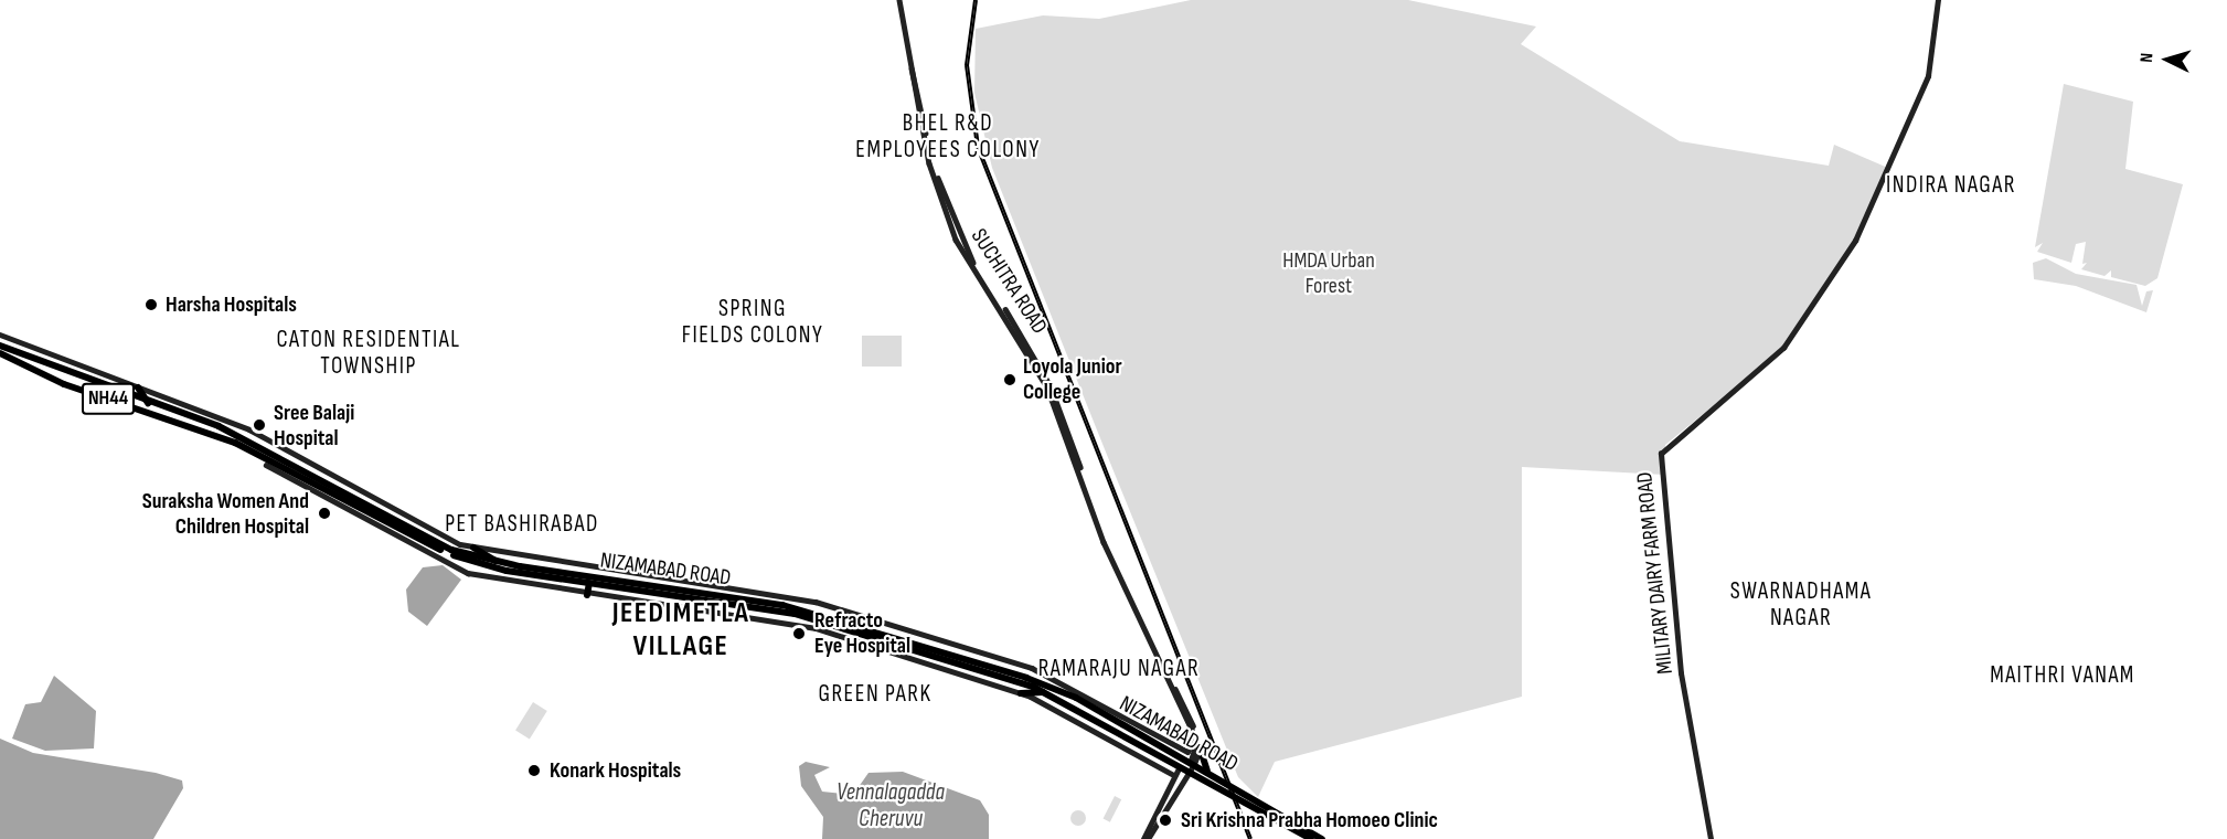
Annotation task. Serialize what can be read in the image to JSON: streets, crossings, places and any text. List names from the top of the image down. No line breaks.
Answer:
{"streets":{"highway":["NH44","NIZAMABAD ROAD"],"main road":["SUCHITRA ROAD","MILITARY DAIRY FARM ROAD"]},"crossings":[["SUCHITRA ROAD","NIZAMABAD ROAD"]],"districts":["BHEL R&D EMPLOYEES COLONY","INDIRA NAGAR","SPRING FIELDS COLONY","CATON RESIDENTIAL TOWNSHIP","PET BASHIRABAD","SWARNADHAMA NAGAR","JEEDIMETLA VILLAGE","RAMARAJU NAGAR","MAITHRI VANAM","GREEN PARK"],"water":["Vennalagadda Cheruvu"],"parks":["HMDA Urban Forest"],"places":["Harsha Hospitals","Loyola Junior College","Sree Balaji Hospital","Suraksha Women And Children Hospital","Refracto Eye Hospital","Konark Hospitals","Sri Krishna Prabha Homoeo Clinic"],"north":"left"}
